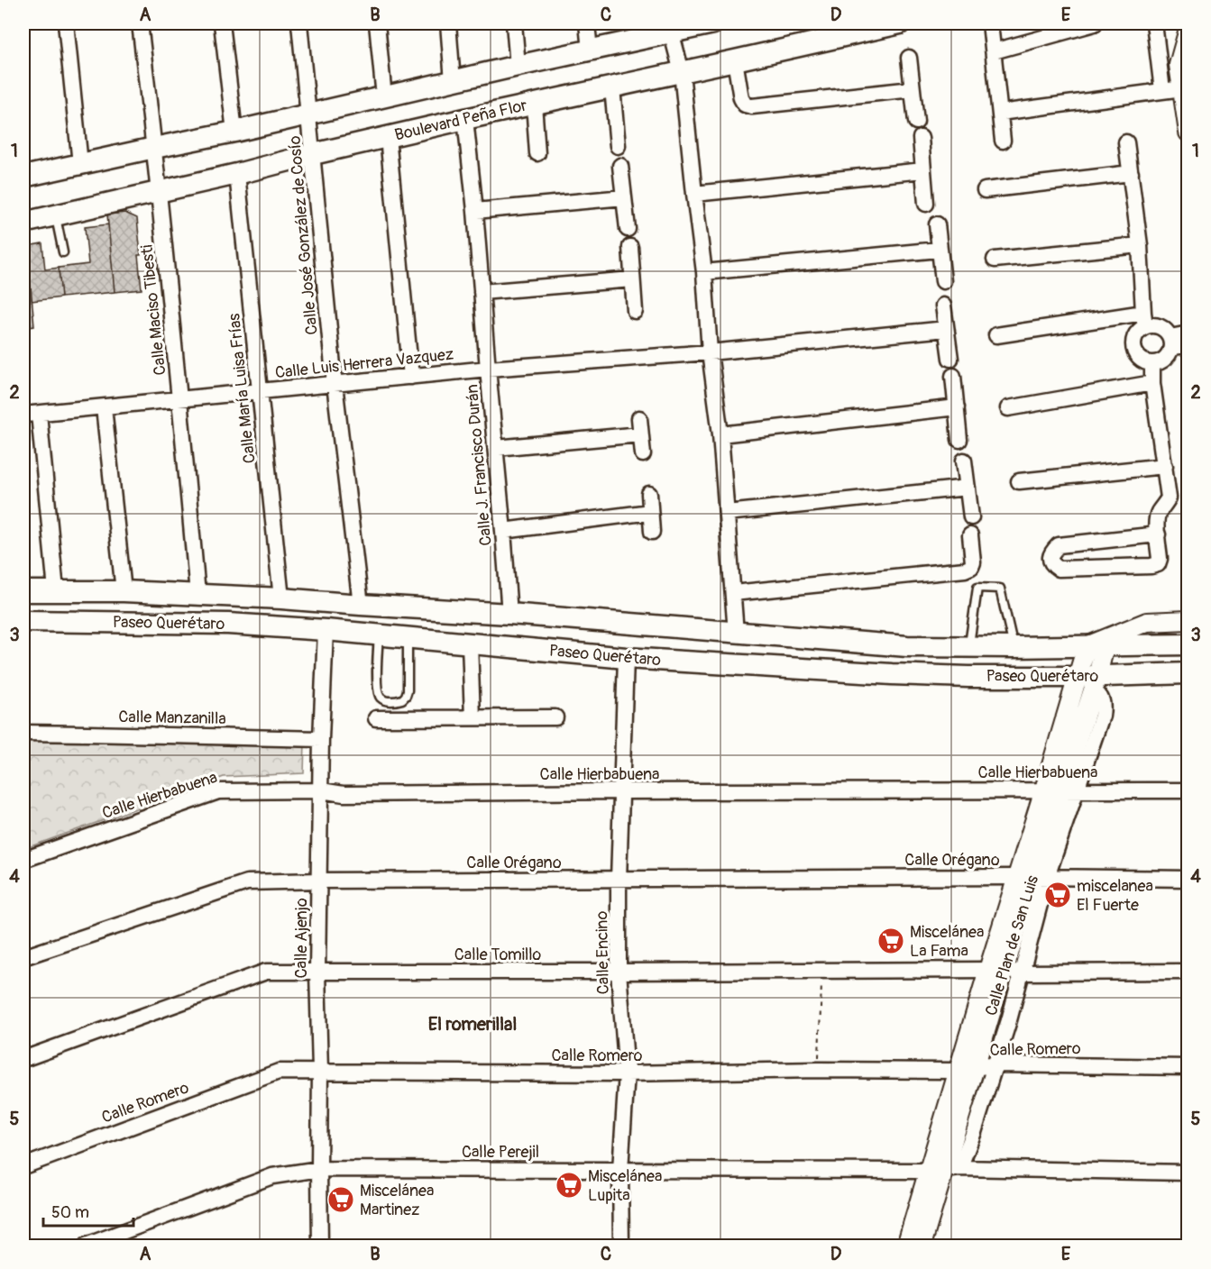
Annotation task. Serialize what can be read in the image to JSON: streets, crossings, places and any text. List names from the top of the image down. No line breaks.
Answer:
{"streets":{"main road":["Boulevard Peña Flor","Paseo Querétaro"],"street":["Calle José González de Cosío","Calle Maciso Tibesti","Calle Luis Herrera Vazquez","Calle María Luisa Frías","Calle J. Francisco Durán","Calle Manzanilla","Calle Hierbabuena","Calle Orégano","Calle Ajenjo","Calle Plan de San Luis","Calle Encino","Calle Tomillo","Calle Romero","Calle Perejil"]},"crossings":[["Boulevard Peña Flor","Calle José González de Cosío"],["Boulevard Peña Flor","Calle Maciso Tibesti"],["Boulevard Peña Flor","Calle María Luisa Frías"],["Boulevard Peña Flor","Calle J. Francisco Durán"],["Calle José González de Cosío","Calle Luis Herrera Vazquez"],["Calle José González de Cosío","Paseo Querétaro"],["Calle Maciso Tibesti","Calle Luis Herrera Vazquez"],["Calle Maciso Tibesti","Paseo Querétaro"],["Calle Luis Herrera Vazquez","Calle María Luisa Frías"],["Calle Luis Herrera Vazquez","Calle J. Francisco Durán"],["Calle María Luisa Frías","Paseo Querétaro"],["Calle J. Francisco Durán","Paseo Querétaro"],["Paseo Querétaro","Calle Ajenjo"],["Paseo Querétaro","Calle Plan de San Luis"],["Paseo Querétaro","Calle Encino"],["Calle Manzanilla","Calle Ajenjo"],["Calle Hierbabuena","Calle Ajenjo"],["Calle Hierbabuena","Calle Plan de San Luis"],["Calle Hierbabuena","Calle Encino"],["Calle Orégano","Calle Ajenjo"],["Calle Orégano","Calle Plan de San Luis"],["Calle Orégano","Calle Encino"],["Calle Ajenjo","Calle Tomillo"],["Calle Ajenjo","Calle Romero"],["Calle Ajenjo","Calle Perejil"],["Calle Plan de San Luis","Calle Tomillo"],["Calle Plan de San Luis","Calle Romero"],["Calle Plan de San Luis","Calle Perejil"],["Calle Encino","Calle Tomillo"],["Calle Encino","Calle Romero"],["Calle Encino","Calle Perejil"]],"districts":["El romerillal"],"places":{"supermarket":["miscelanea El Fuerte","Miscelánea La Fama","Miscelánea Lupita","Miscelánea Martinez"]},"scale_bar":"50 m","grid":{"columns":["A","B","C","D","E"],"rows":["1","2","3","4","5"]}}
